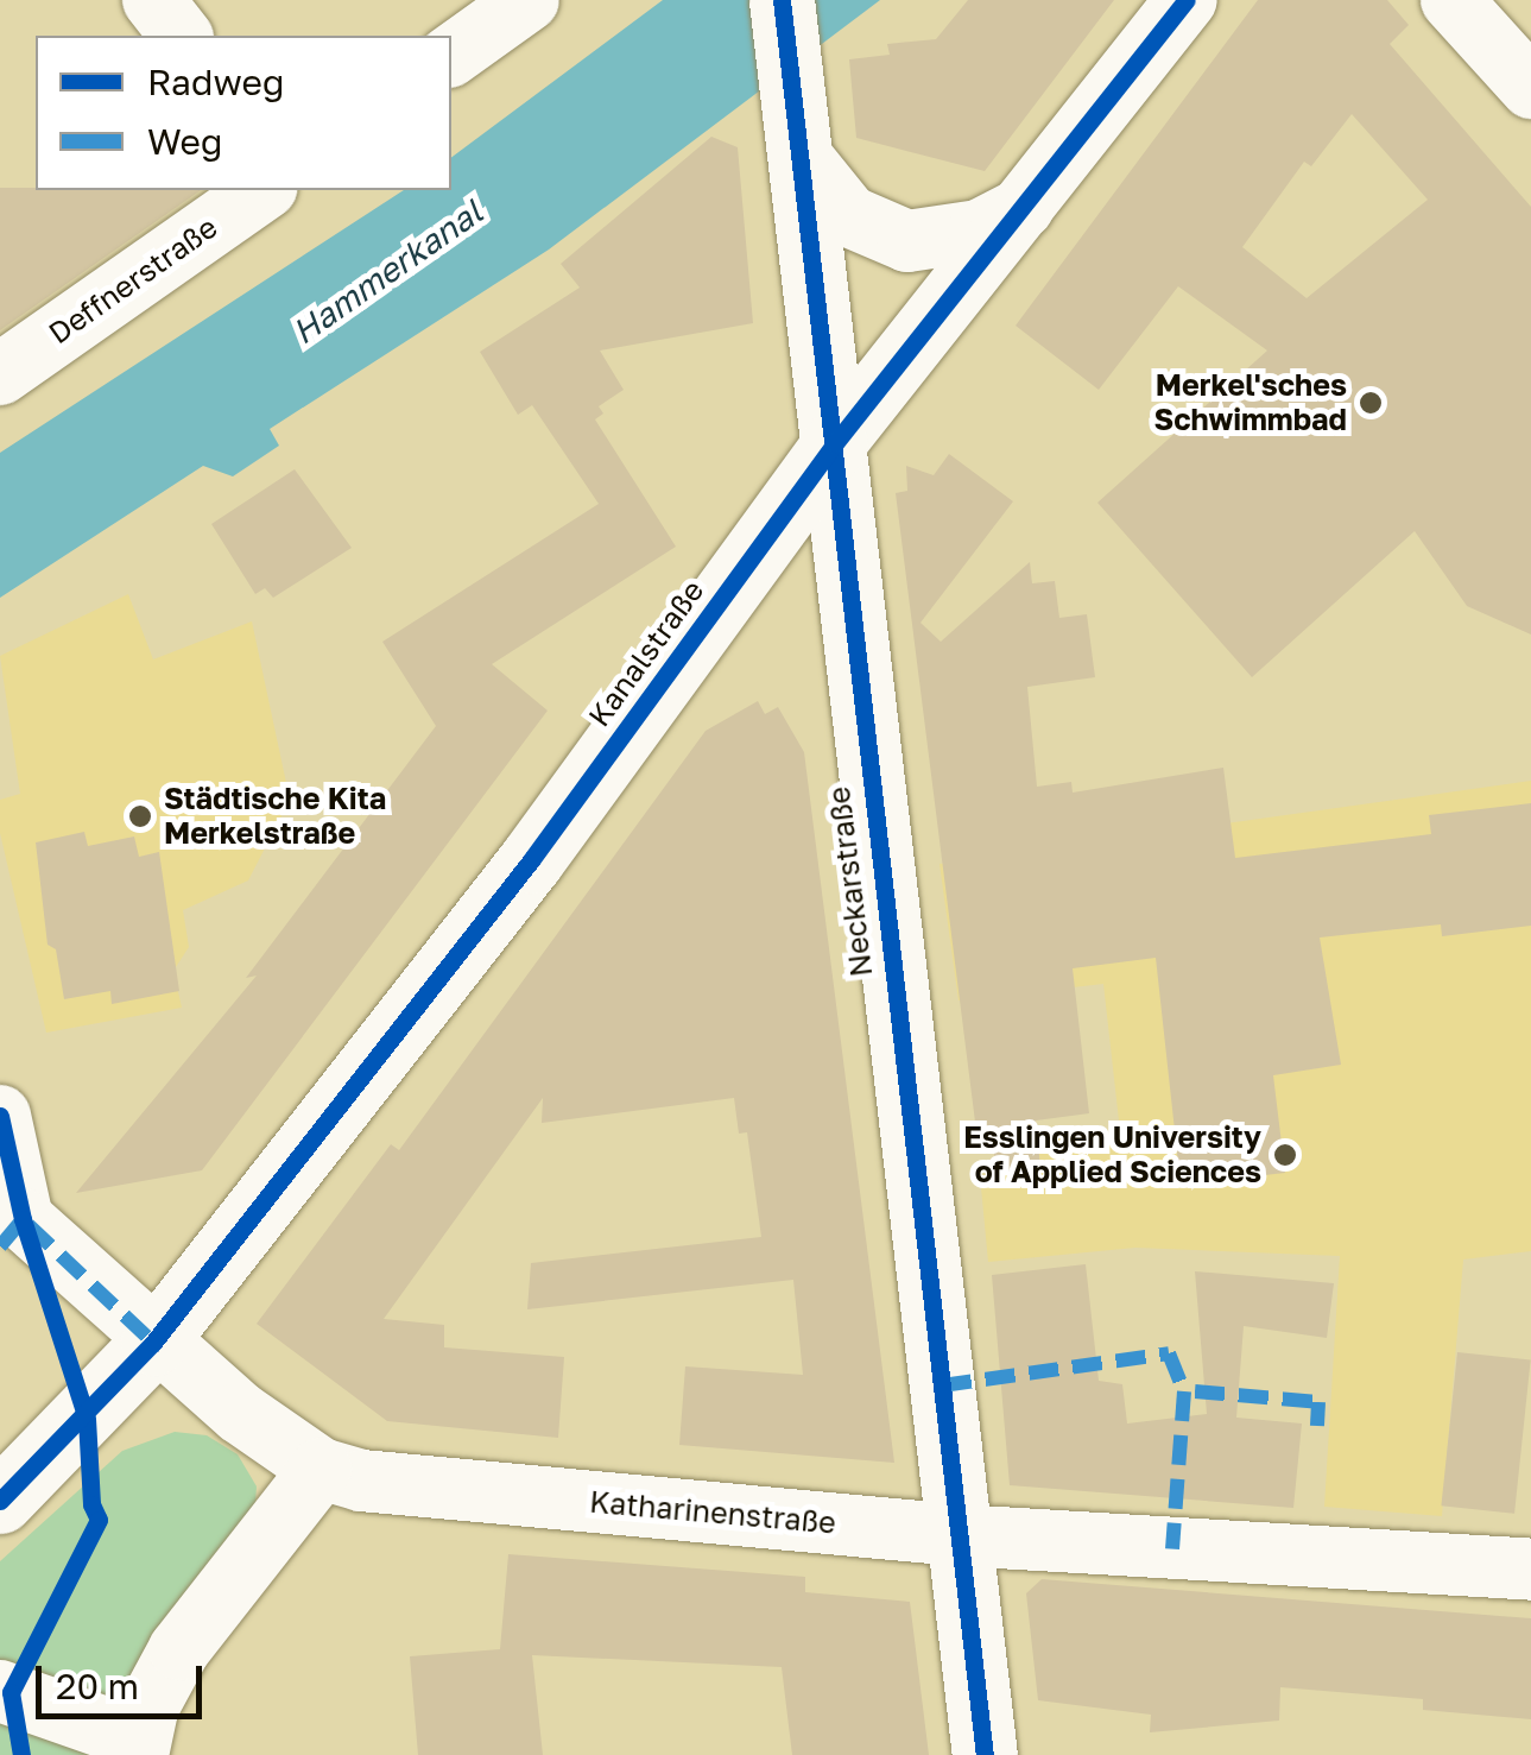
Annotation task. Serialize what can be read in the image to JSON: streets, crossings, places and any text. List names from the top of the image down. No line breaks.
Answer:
{"streets":{"street":["Deffnerstraße","Kanalstraße","Neckarstraße","Katharinenstraße"]},"crossings":[["Kanalstraße","Neckarstraße"],["Kanalstraße","Katharinenstraße"],["Neckarstraße","Katharinenstraße"]],"water":["Hammerkanal"],"places":["Merkel'sches Schwimmbad","Städtische Kita Merkelstraße","Esslingen University of Applied Sciences"],"legend":["Radweg","Weg"],"scale_bar":"20 m"}
